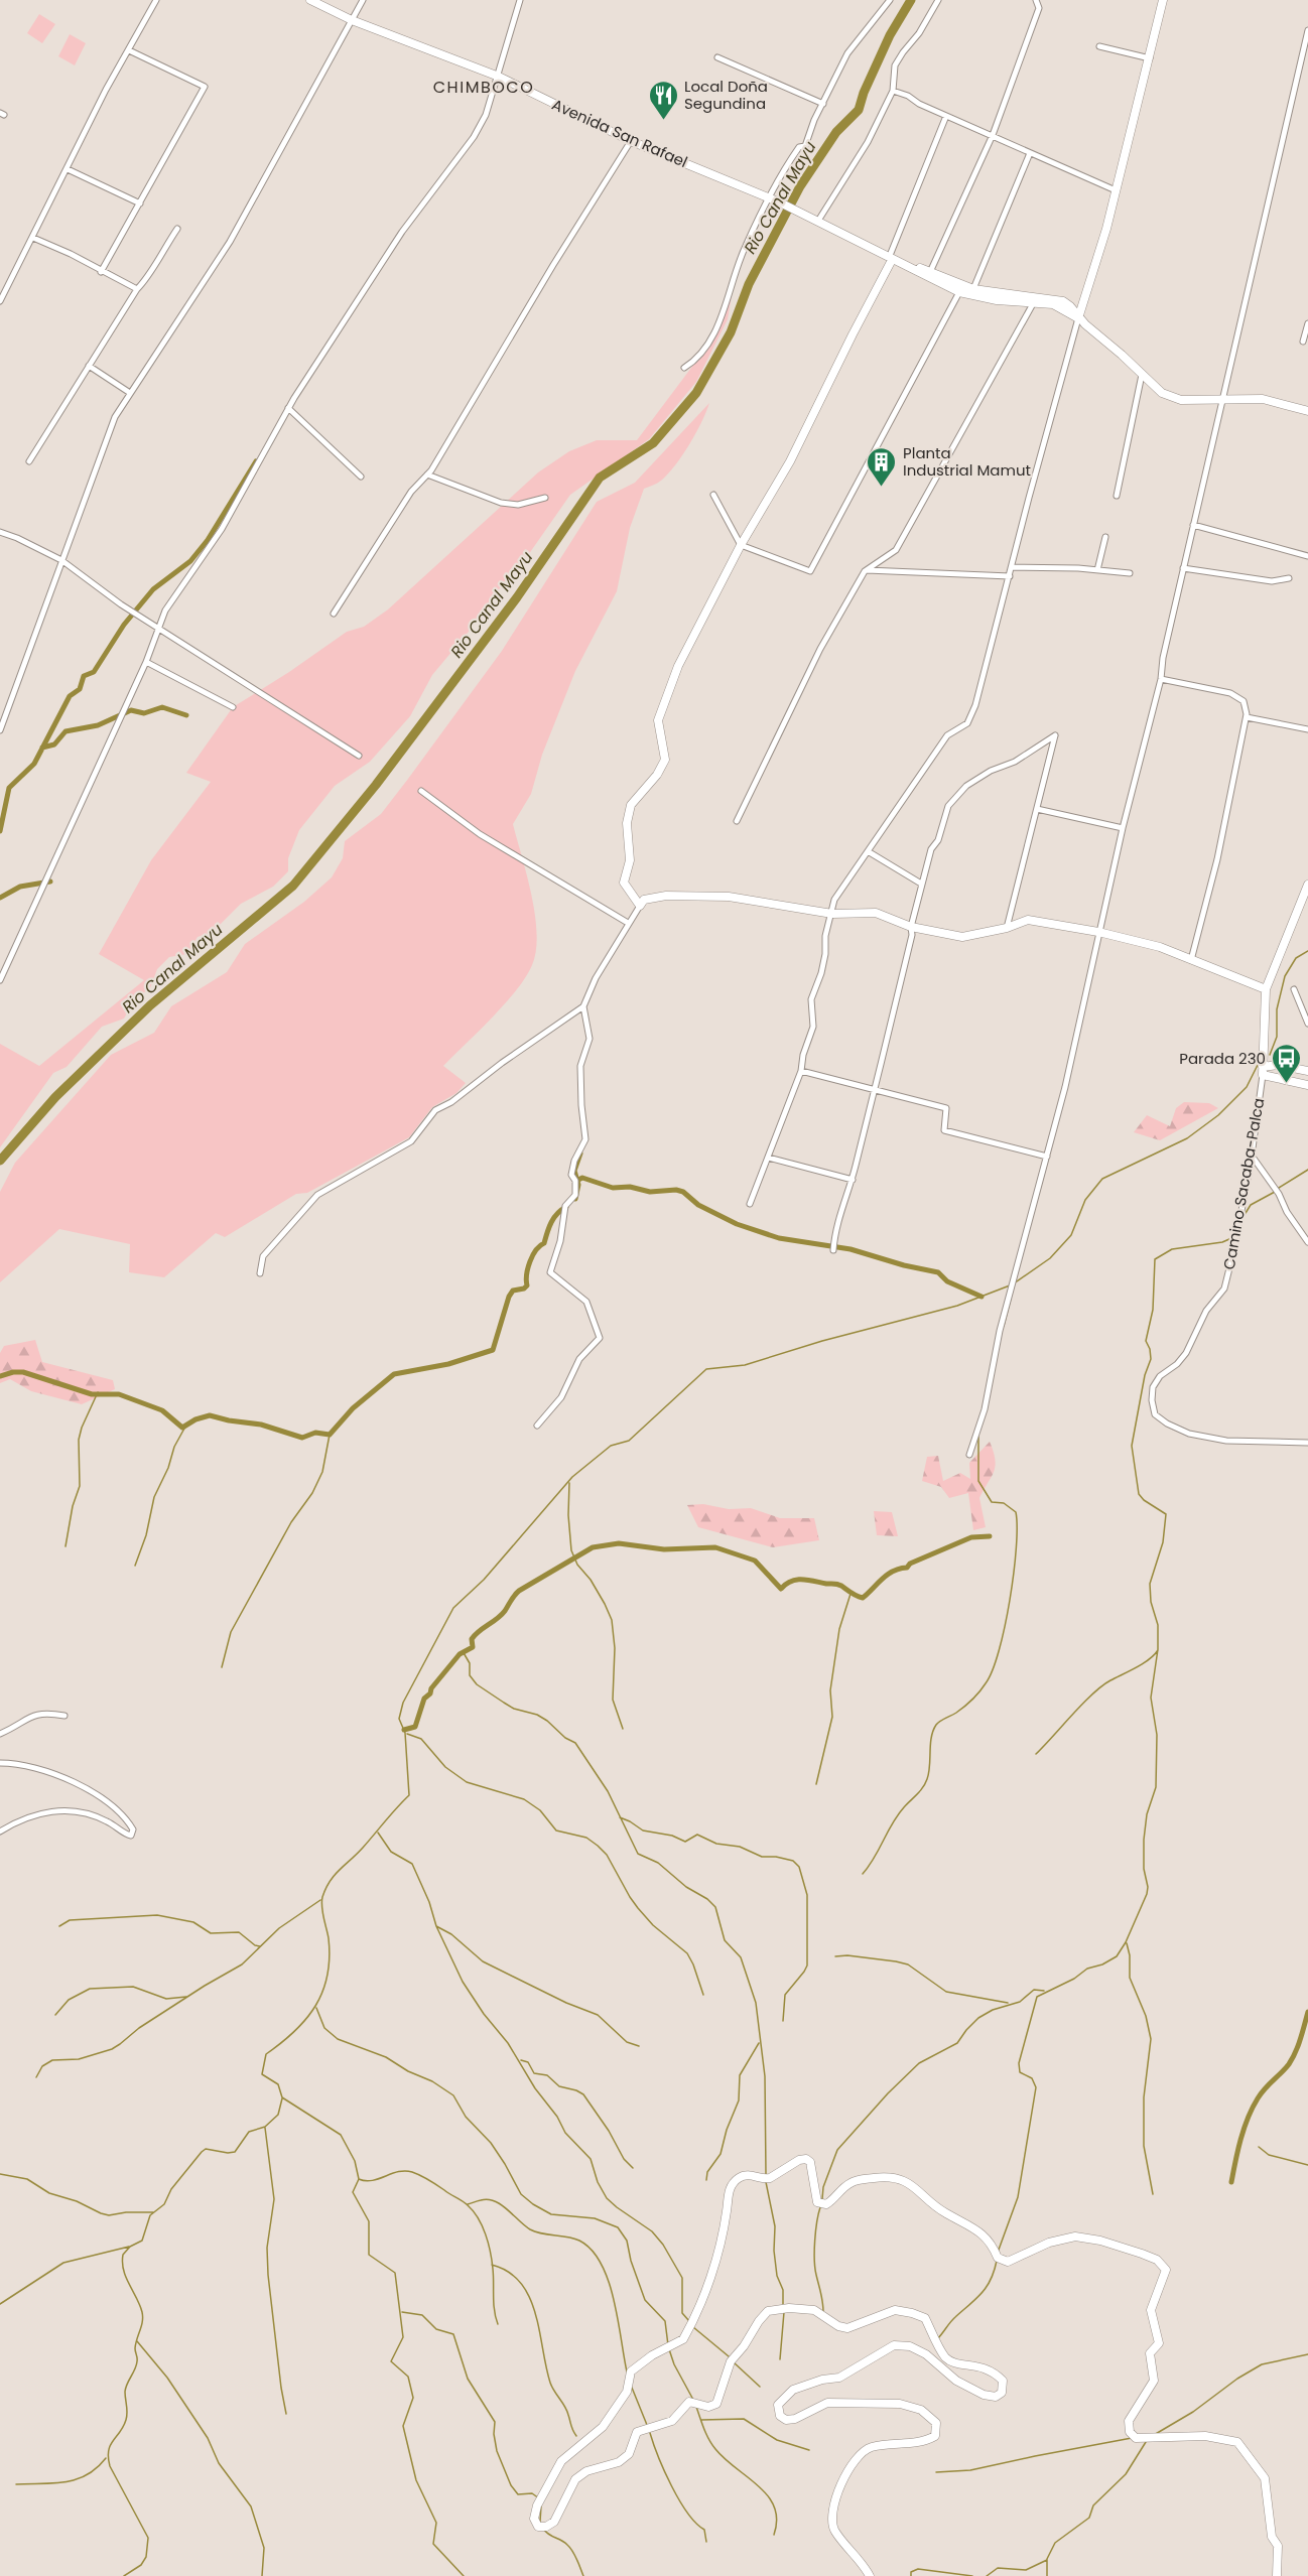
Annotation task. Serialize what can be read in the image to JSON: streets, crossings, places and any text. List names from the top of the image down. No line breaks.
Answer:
{"streets":{"street":["Avenida San Rafael","Camino Sacaba-Palca"]},"districts":["CHIMBOCO"],"water":["Rio Canal Mayu"],"places":{"restaurant":["Local Doña Segundina"],"building":["Planta Industrial Mamut"],"bus stop":["Parada 230"]}}
